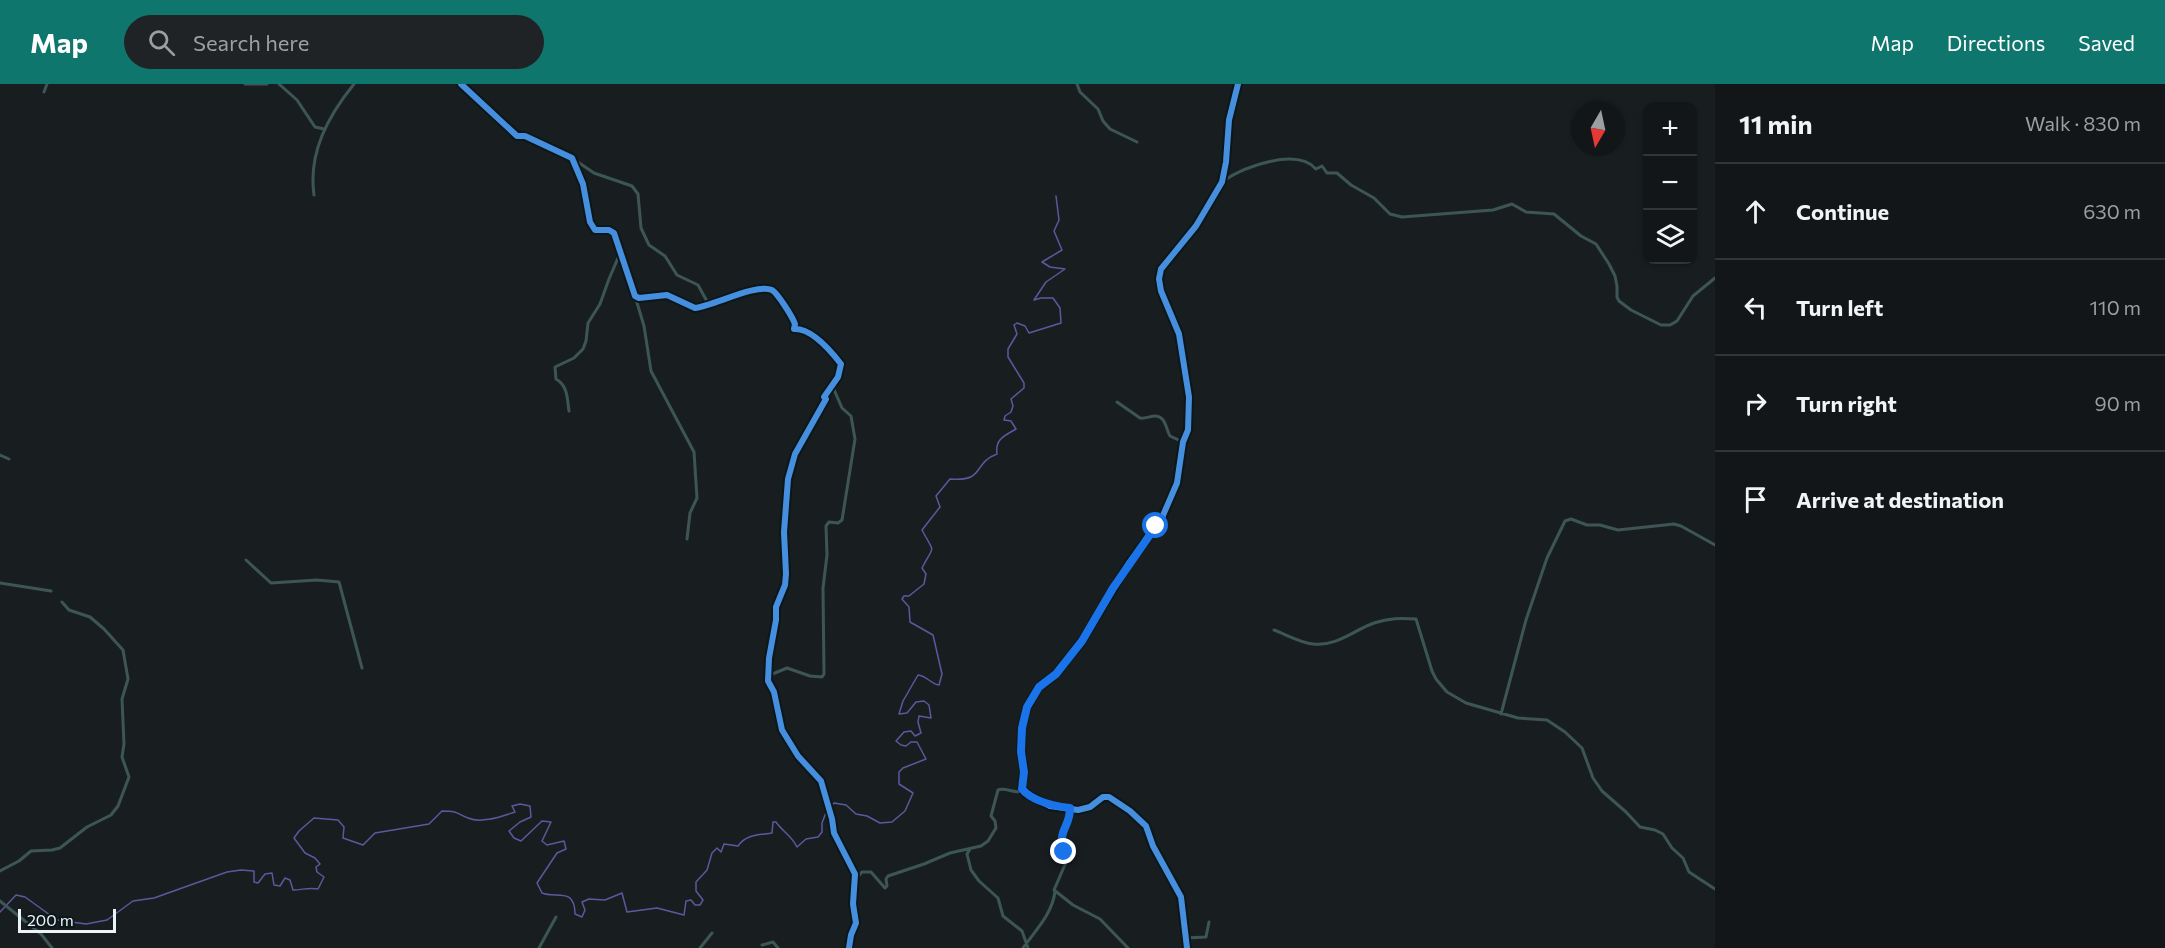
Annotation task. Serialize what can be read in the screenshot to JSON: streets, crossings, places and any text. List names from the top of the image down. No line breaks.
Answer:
{"scale_bar":"200 m","north":"bottom","page":{"header":"Map","search":"Search here","nav":["Map","Directions","Saved"],"heading":["11 min","Walk · 830 m"],"map_buttons":["+","−"],"list":[["Continue","630 m"],["Turn left","110 m"],["Turn right","90 m"],"Arrive at destination"],"scale":"200 m"}}
